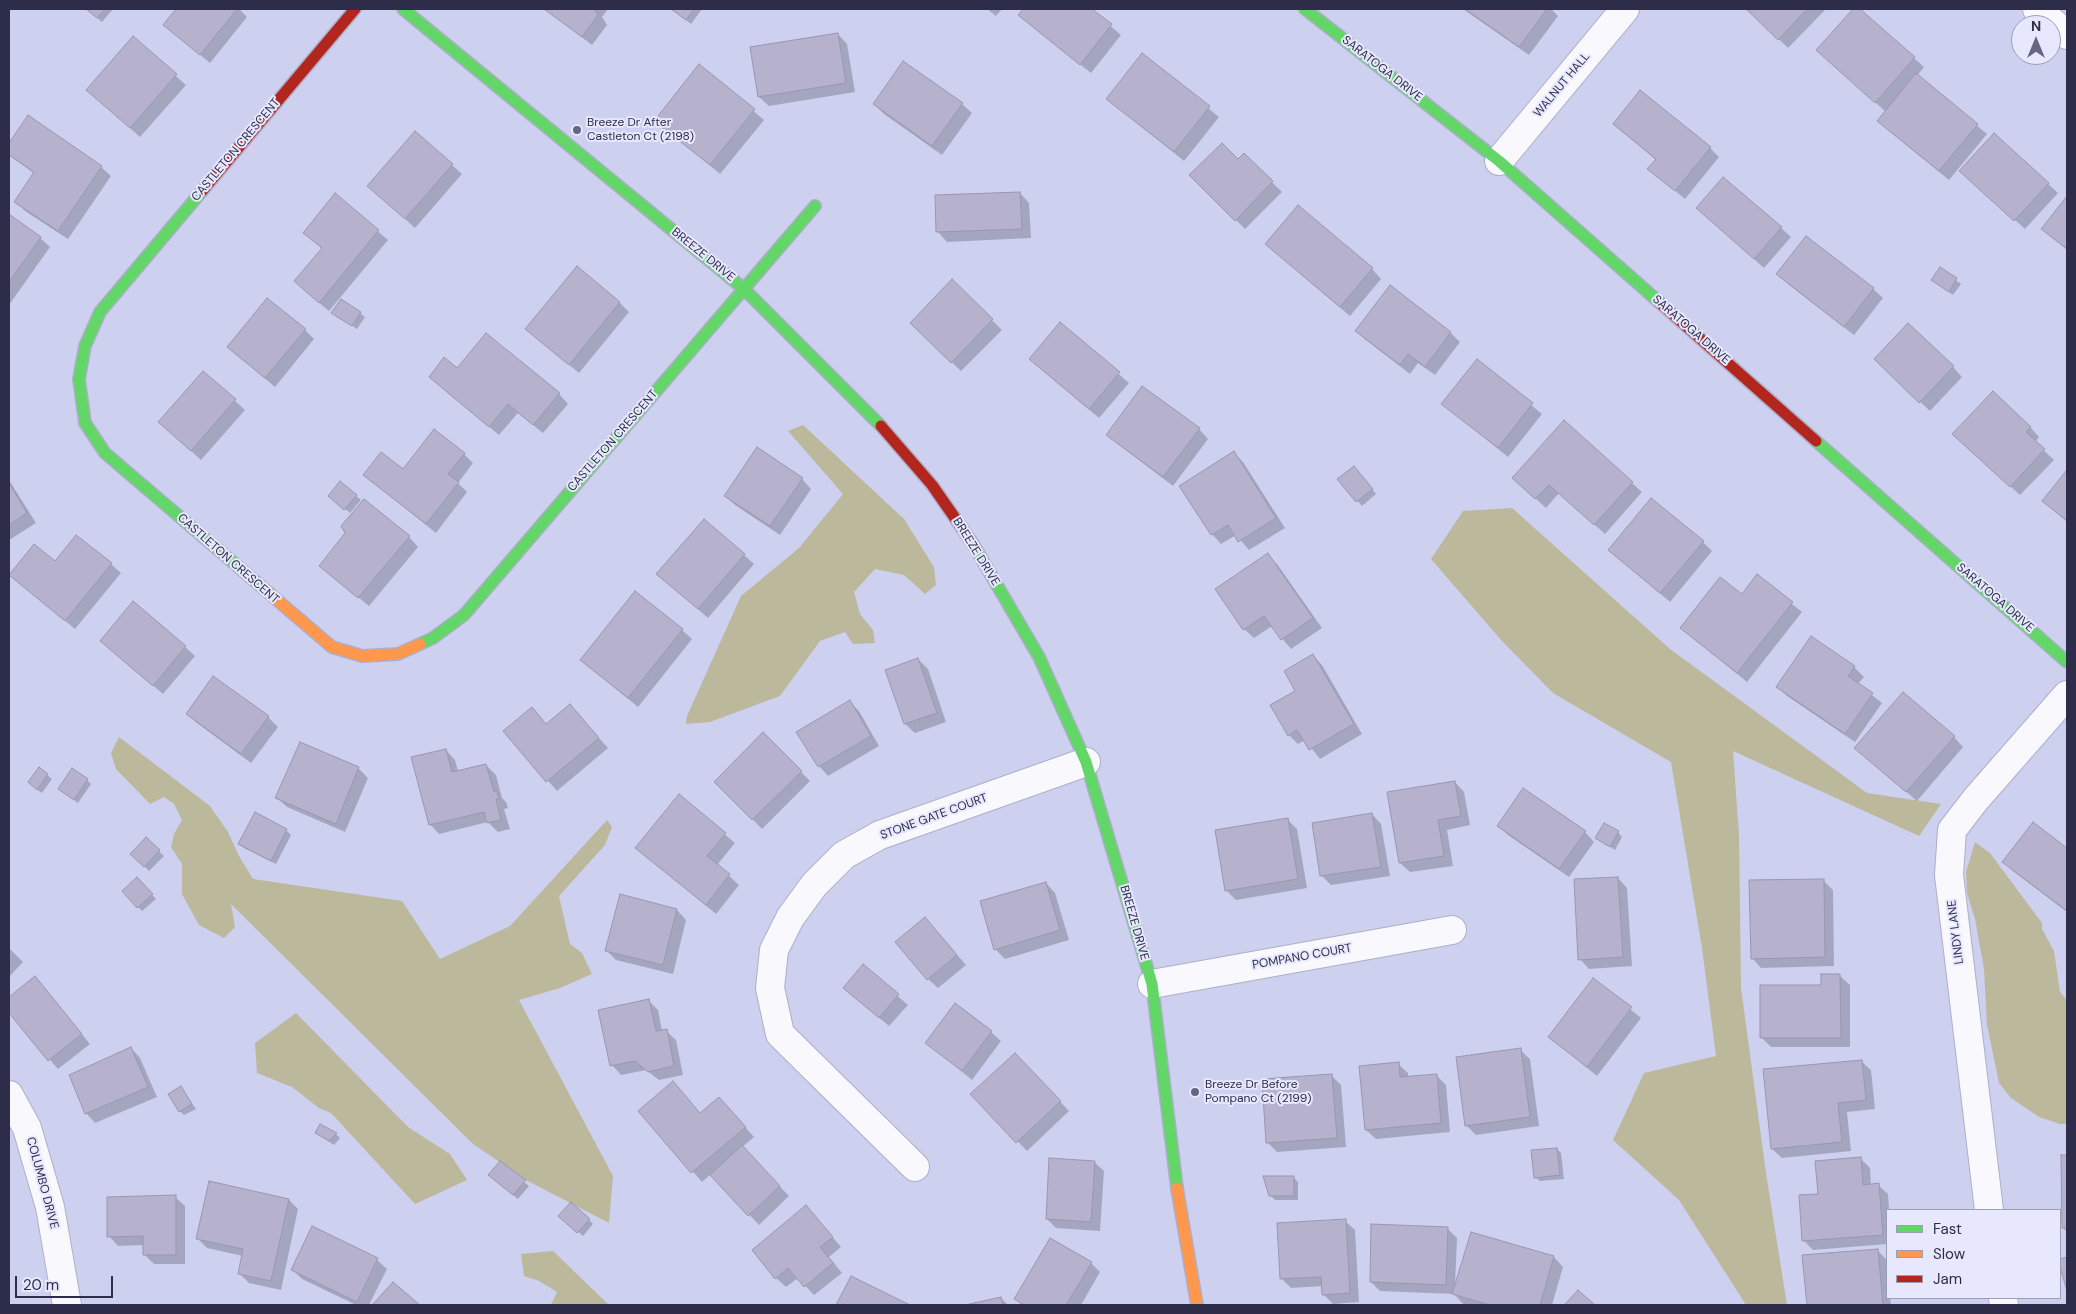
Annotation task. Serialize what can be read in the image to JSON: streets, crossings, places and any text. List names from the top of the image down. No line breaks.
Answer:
{"streets":{"street":["SARATOGA DRIVE","WALNUT HALL","CASTLETON CRESCENT","BREEZE DRIVE","STONE GATE COURT","LINDY LANE","POMPANO COURT","COLUMBO DRIVE"]},"crossings":[["SARATOGA DRIVE","WALNUT HALL"],["CASTLETON CRESCENT","BREEZE DRIVE"],["BREEZE DRIVE","STONE GATE COURT"],["BREEZE DRIVE","POMPANO COURT"]],"places":["Breeze Dr After Castleton Ct (2198)","Breeze Dr Before Pompano Ct (2199)"],"legend":["Fast","Slow","Jam"],"scale_bar":"20 m","north":"top"}
